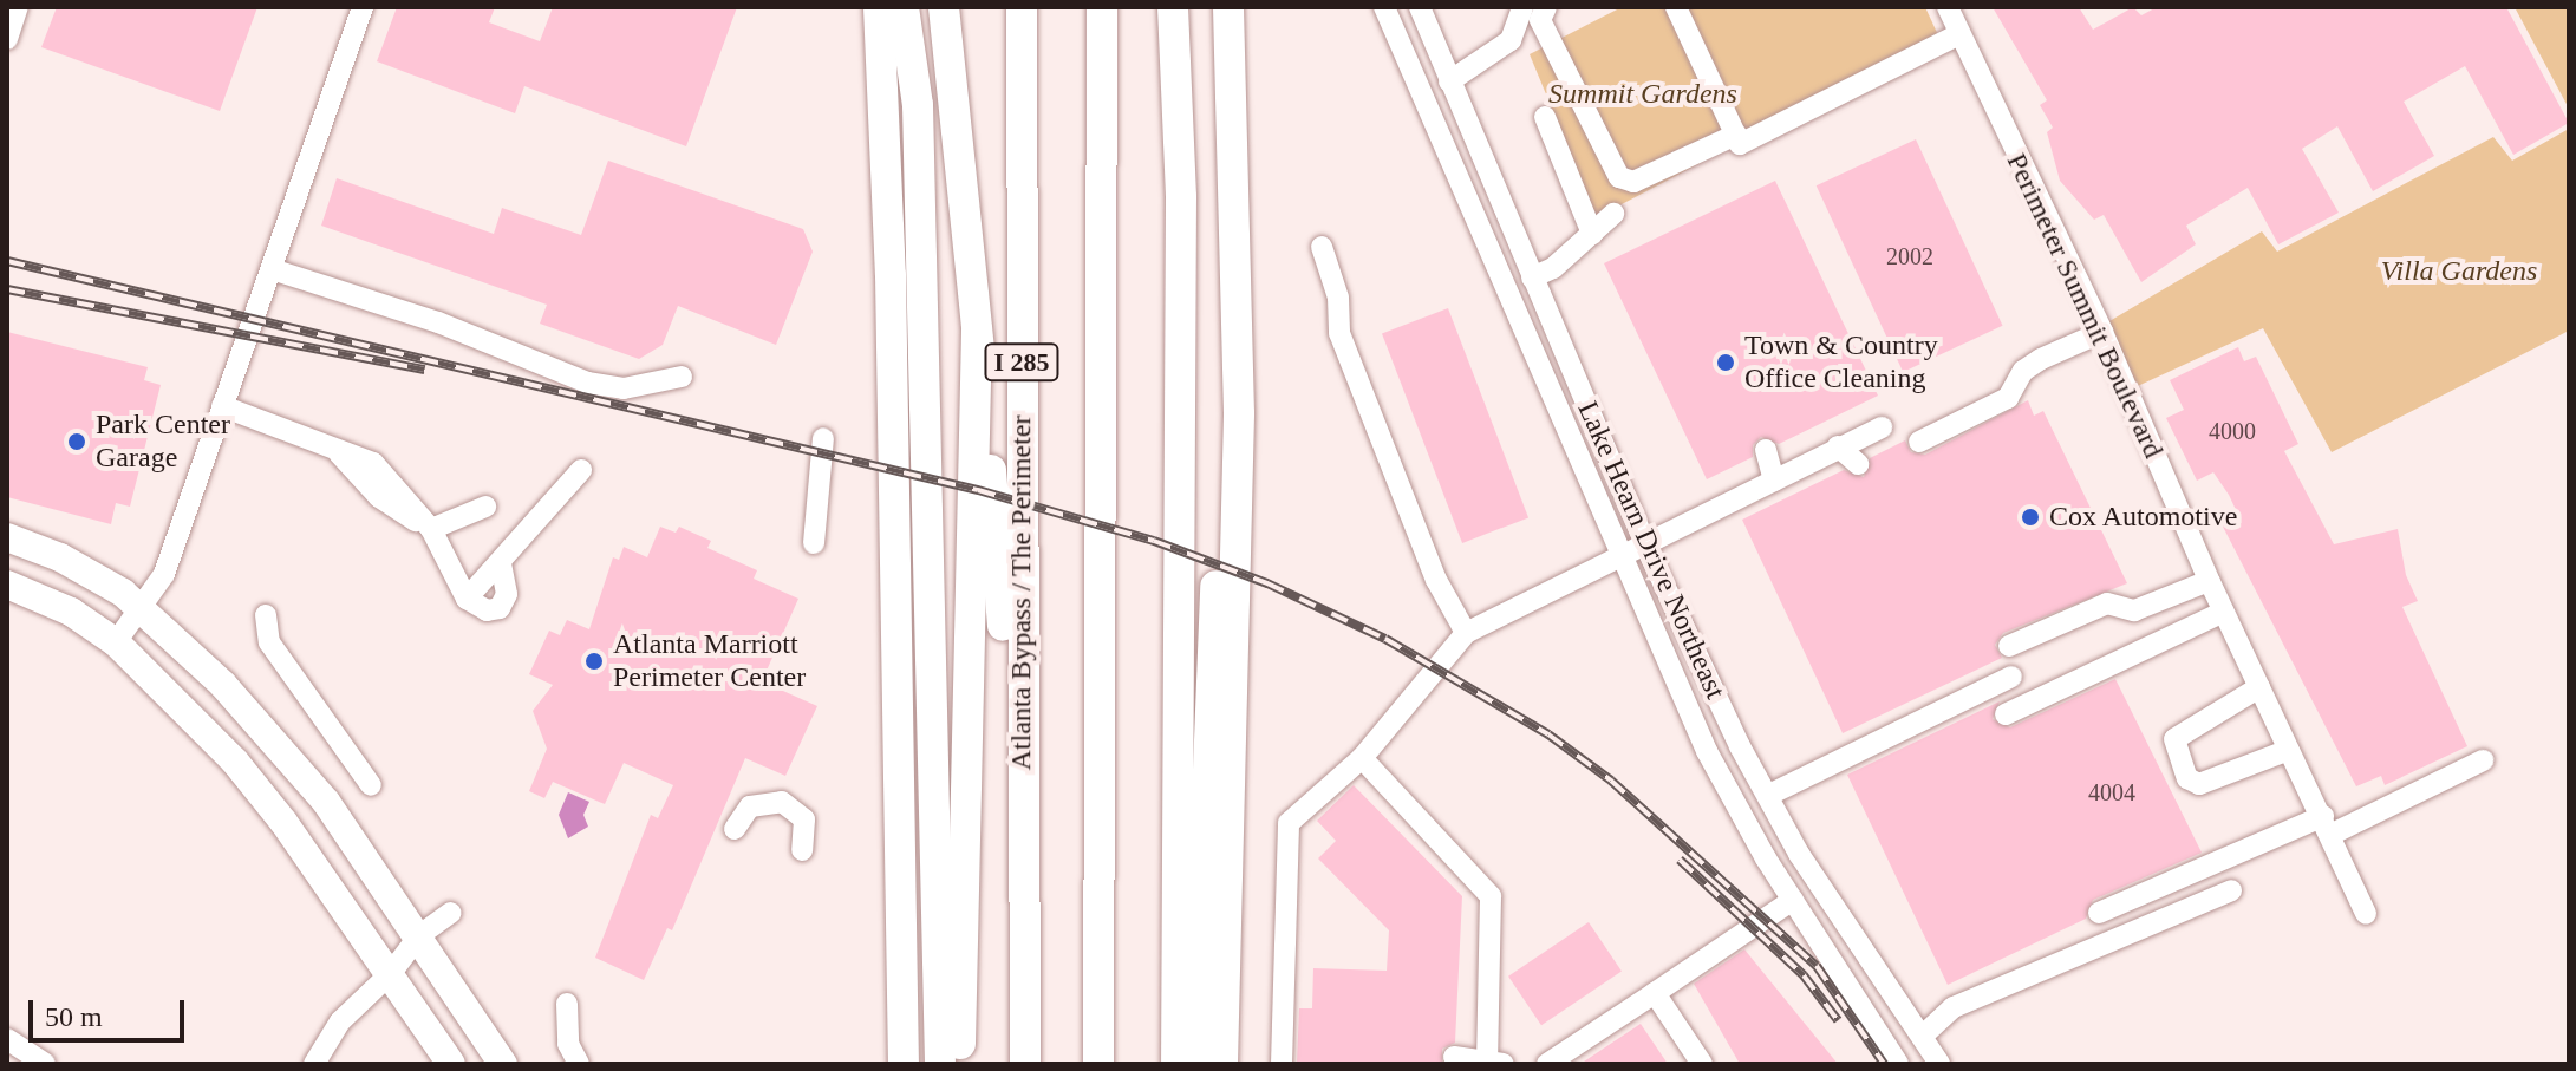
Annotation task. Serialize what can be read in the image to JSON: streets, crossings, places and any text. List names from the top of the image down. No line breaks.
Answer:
{"streets":{"highway":["I 285","Atlanta Bypass / The Perimeter"],"street":["Perimeter Summit Boulevard","Lake Hearn Drive Northeast"]},"parks":["Summit Gardens","Villa Gardens"],"places":["Town & Country Office Cleaning","Park Center Garage","Cox Automotive","Atlanta Marriott Perimeter Center"],"house_numbers":["2002","4000","4004"],"scale_bar":"50 m"}
